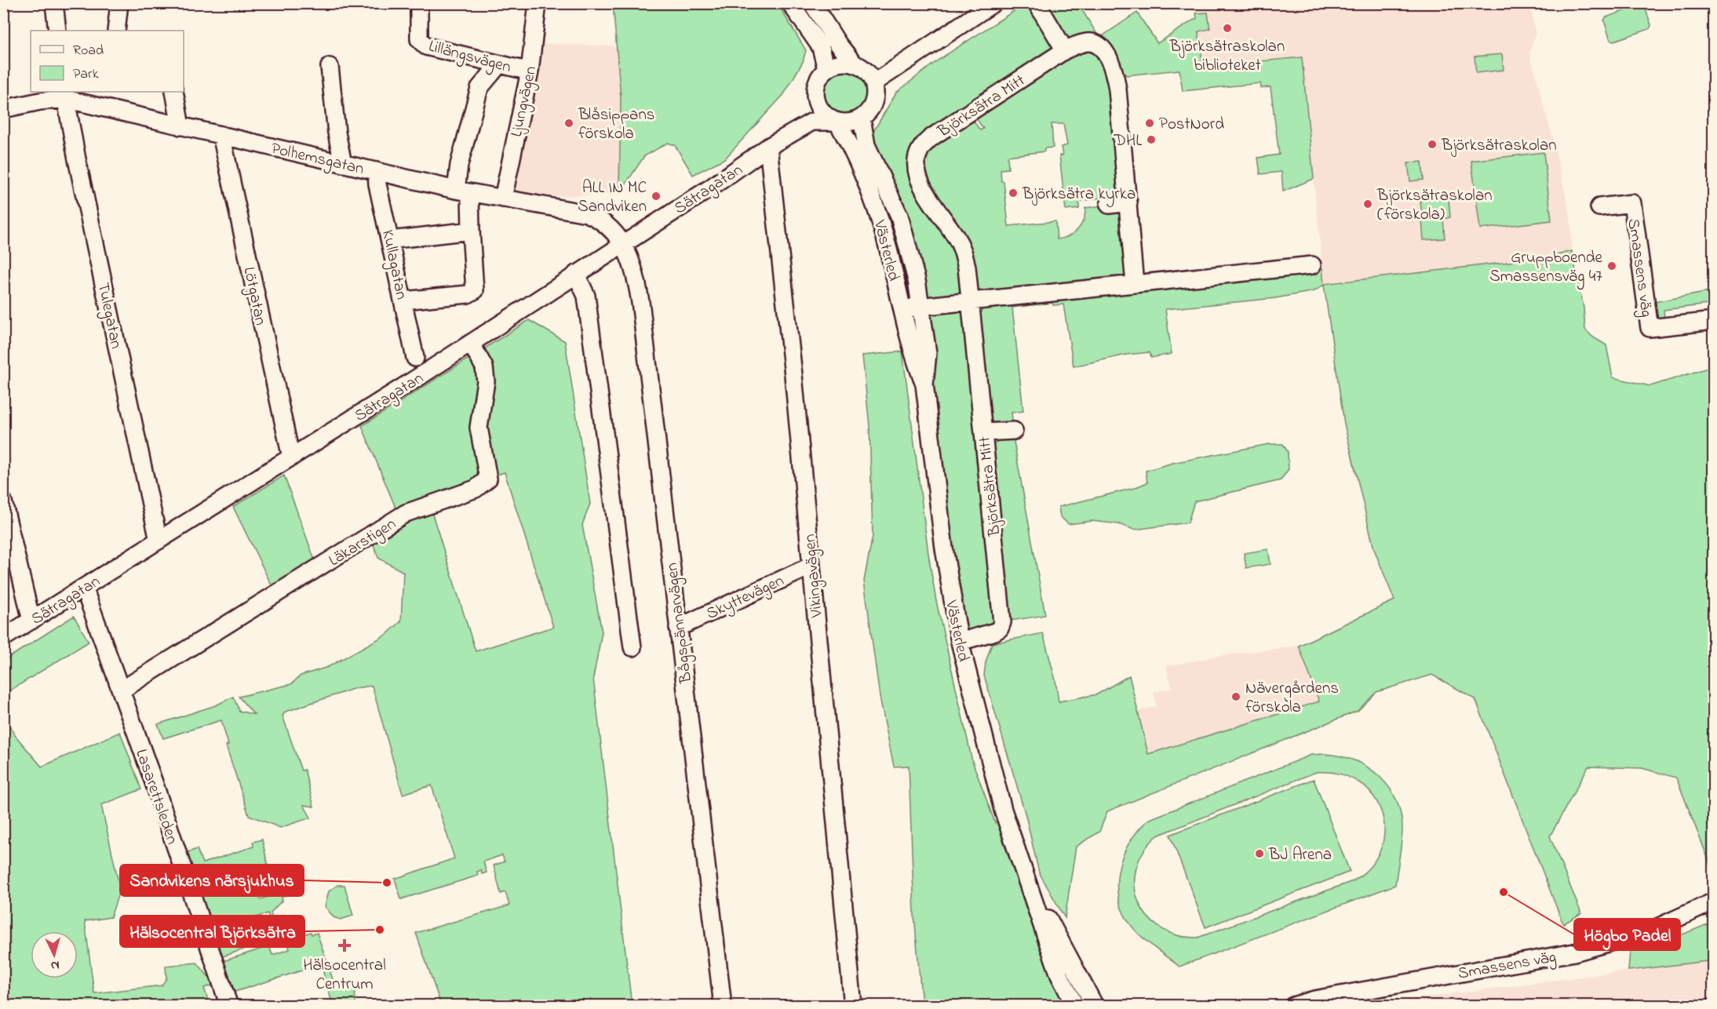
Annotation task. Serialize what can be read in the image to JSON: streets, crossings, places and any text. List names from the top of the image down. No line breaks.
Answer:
{"streets":{"street":["Lillängsvägen","Ljungvägen","Björksätra Mitt","Polhemsgatan","Sätragatan","Västerled","Kullagatan","Smassens väg","Lötgatan","Tulegatan","Läkarstigen","Vikingavägen","Skyttevägen","Bågspännarvägen","Lasarettsleden"]},"crossings":[["Lillängsvägen","Ljungvägen"],["Ljungvägen","Polhemsgatan"],["Björksätra Mitt","Västerled"],["Polhemsgatan","Sätragatan"],["Polhemsgatan","Kullagatan"],["Polhemsgatan","Lötgatan"],["Polhemsgatan","Tulegatan"],["Polhemsgatan","Bågspännarvägen"],["Sätragatan","Västerled"],["Sätragatan","Lötgatan"],["Sätragatan","Tulegatan"],["Sätragatan","Läkarstigen"],["Sätragatan","Vikingavägen"],["Sätragatan","Bågspännarvägen"],["Sätragatan","Lasarettsleden"],["Läkarstigen","Lasarettsleden"],["Vikingavägen","Skyttevägen"],["Skyttevägen","Bågspännarvägen"]],"places":{"other":["Björksätraskolan biblioteket","Blåsippans förskola","PostNord","DHL","Björksätraskolan","Björksätra kyrka","ALL IN MC Sandviken","Björksätraskolan (förskola)","Gruppboende Smassensväg 47","Nävergårdens förskola","BJ Arena","Sandvikens närsjukhus","Högbo Padel","Hälsocentral Björksätra"],"health":["Hälsocentral Centrum"]},"legend":["Road","Park"],"north":"bottom"}
